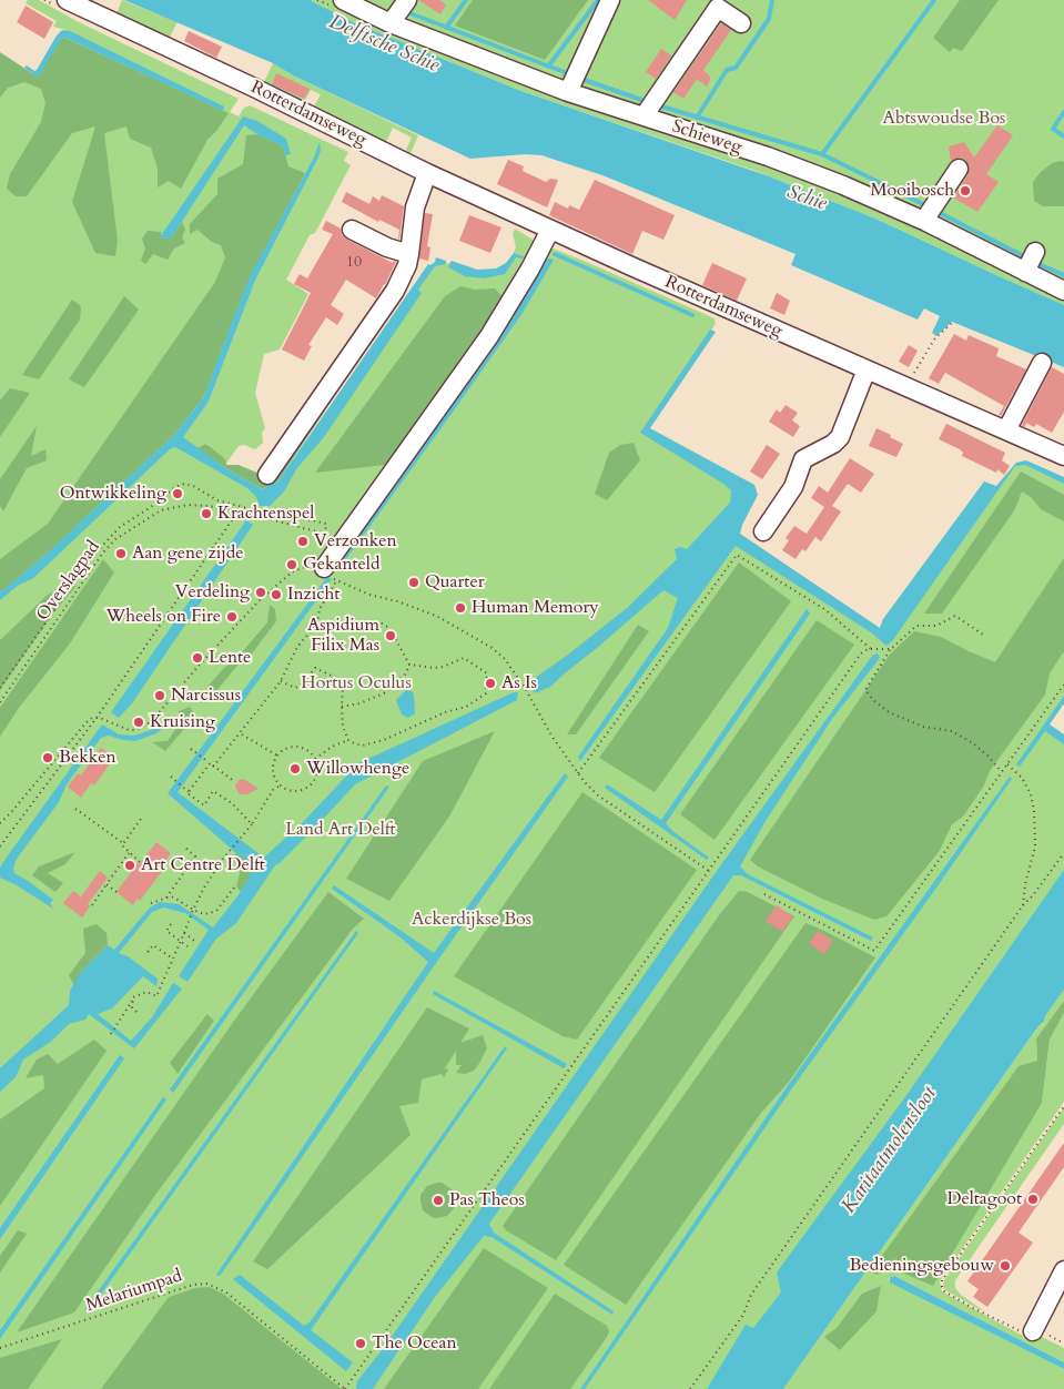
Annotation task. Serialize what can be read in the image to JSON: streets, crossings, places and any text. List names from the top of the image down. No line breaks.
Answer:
{"streets":{"street":["Rotterdamseweg","Schieweg"],"path":["Overslagpad","Melariumpad"]},"water":["Delftsche Schie","Schie","Karitaatmolensloot"],"parks":["Abtswoudse Bos","Hortus Oculus","Land Art Delft","Ackerdijkse Bos"],"places":["Mooibosch","Ontwikkeling","Krachtenspel","Verzonken","Aan gene zijde","Gekanteld","Quarter","Verdeling","Inzicht","Human Memory","Wheels on Fire","Aspidium Filix Mas","Lente","As Is","Narcissus","Kruising","Bekken","Willowhenge","Art Centre Delft","Deltagoot","Pas Theos","Bedieningsgebouw","The Ocean"],"house_numbers":["10"]}
